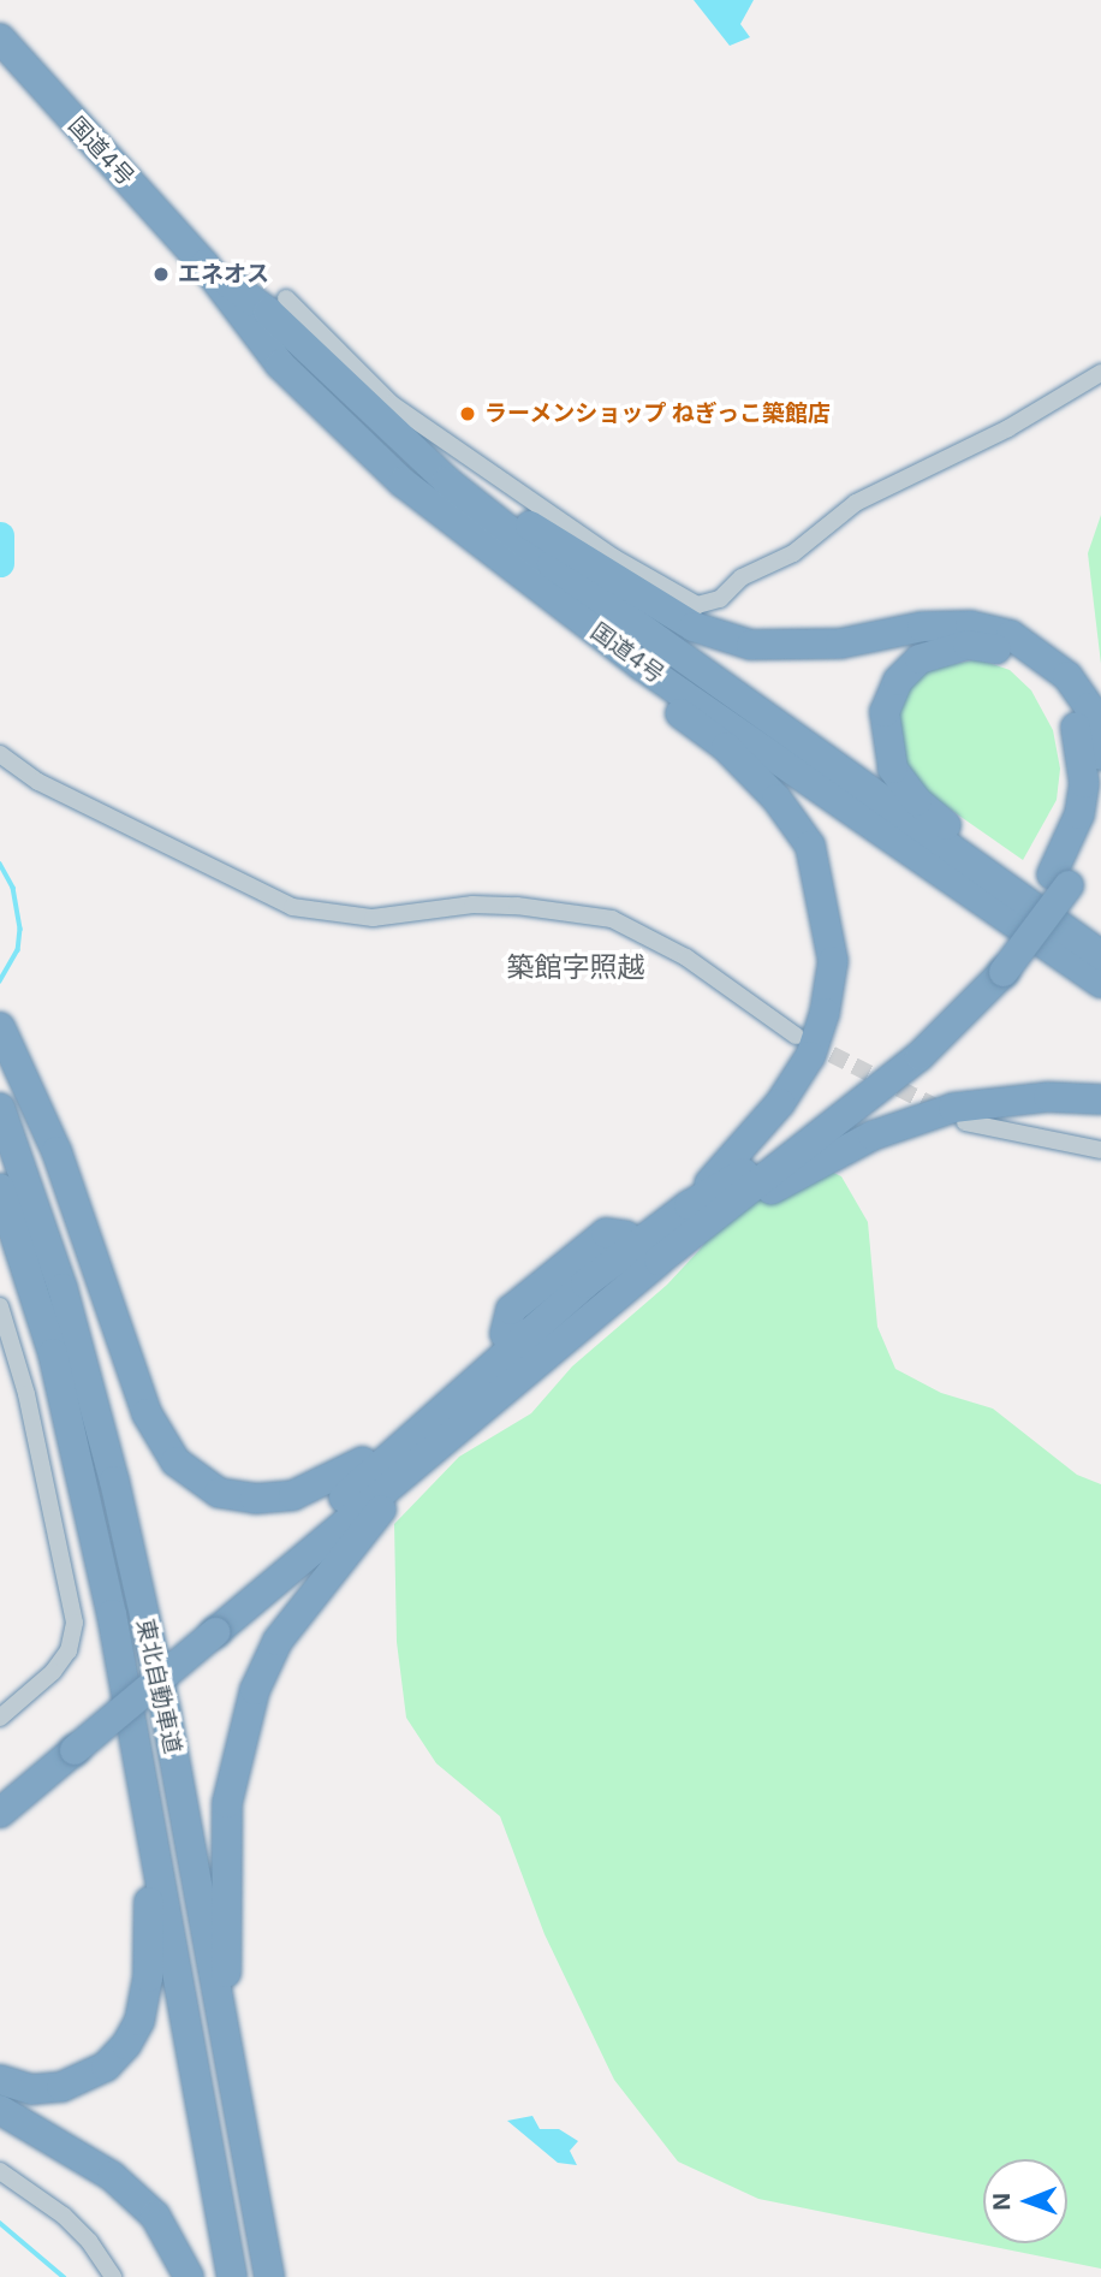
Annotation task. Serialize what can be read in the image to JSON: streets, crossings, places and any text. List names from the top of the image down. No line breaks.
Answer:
{"streets":{"highway":["国道4号","東北自動車道"]},"districts":["築館字照越"],"places":["エネオス","ラーメンショップ ねぎっこ築館店"],"north":"left"}
